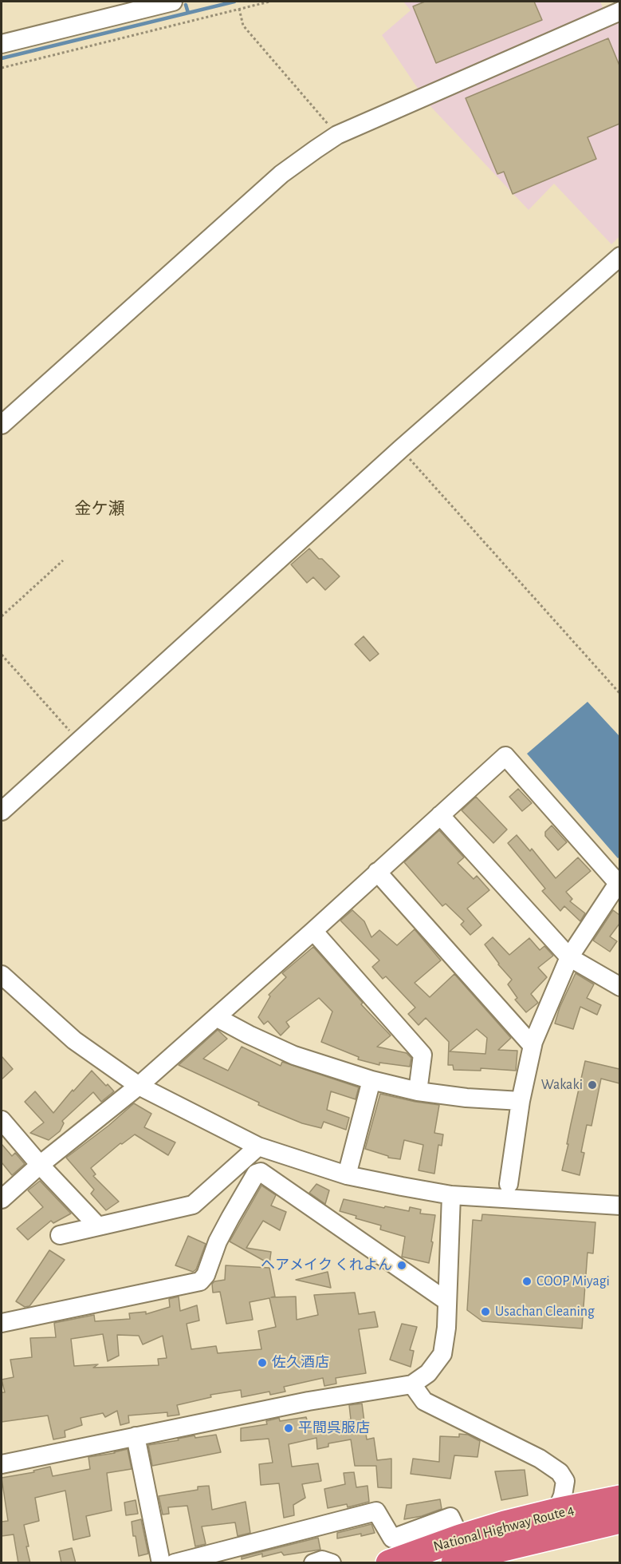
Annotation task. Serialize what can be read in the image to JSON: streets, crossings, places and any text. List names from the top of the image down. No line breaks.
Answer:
{"streets":{"highway":["National Highway Route 4"]},"districts":["金ケ瀬"],"places":["Wakaki","ヘアメイク くれよん","COOP Miyagi","Usachan Cleaning","佐久酒店","平間呉服店"]}
